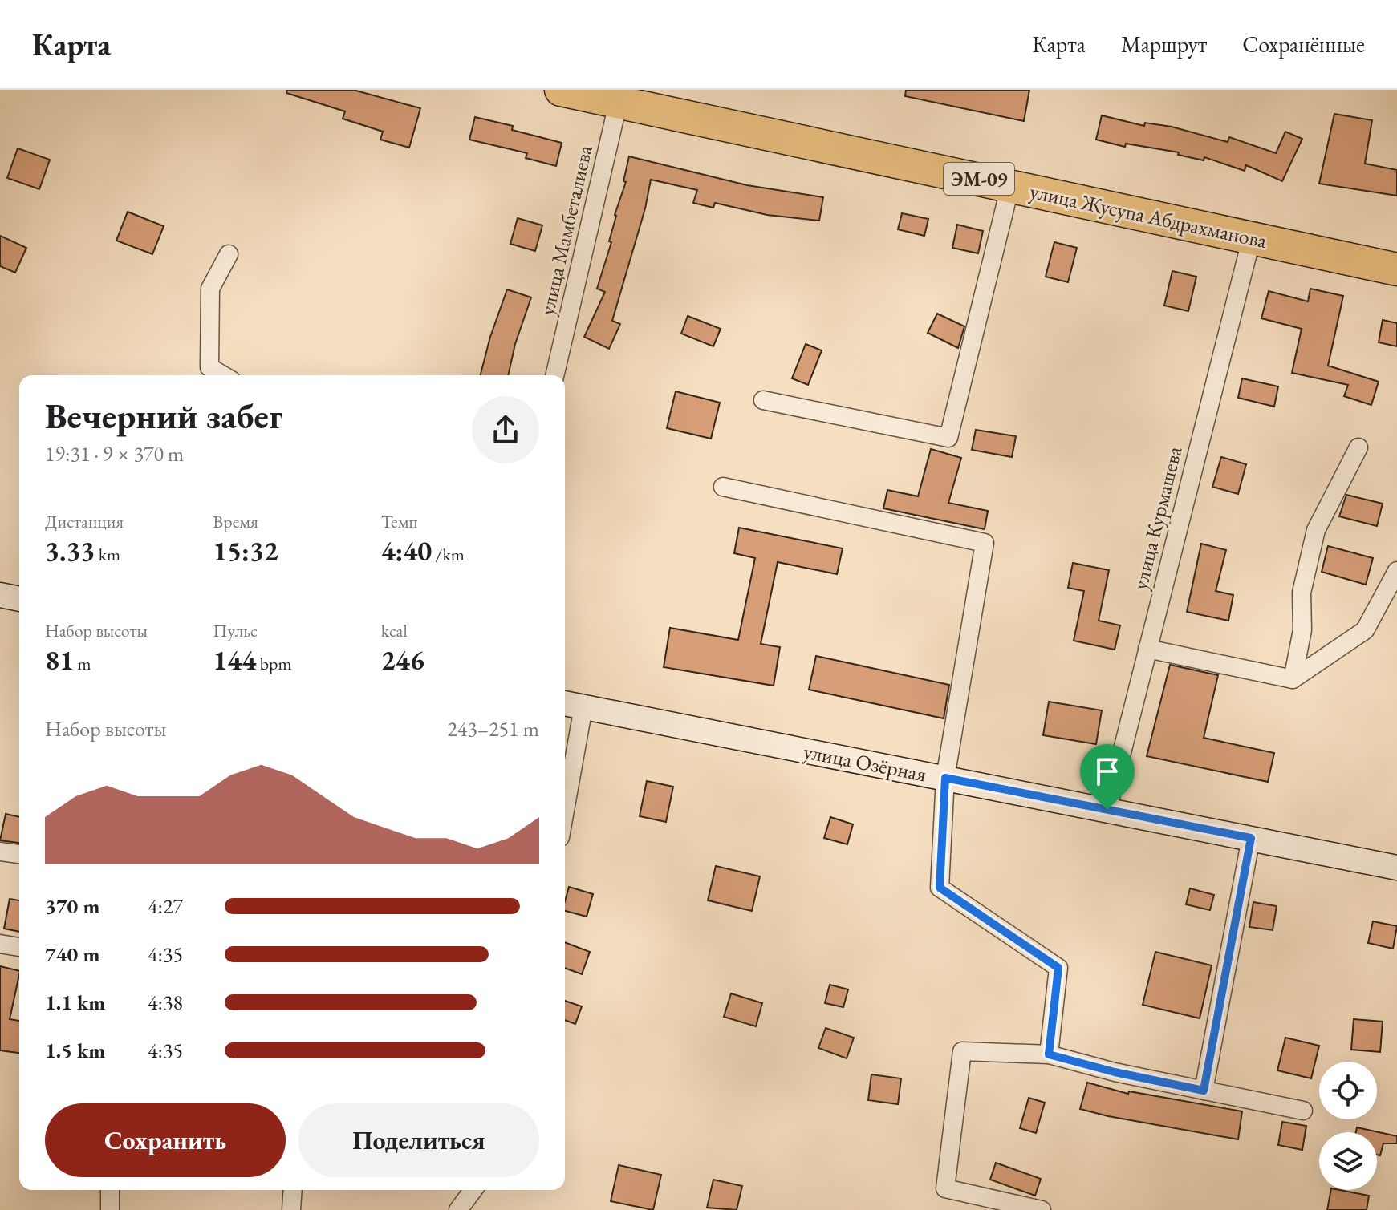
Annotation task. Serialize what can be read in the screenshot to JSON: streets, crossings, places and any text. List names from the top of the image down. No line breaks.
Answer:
{"streets":{"highway":["ЭМ-09","улица Жусупа Абдрахманова"],"street":["улица Мамбеталиева","улица Курмашева","улица Озёрная"]},"crossings":[["улица Жусупа Абдрахманова","улица Мамбеталиева"],["улица Жусупа Абдрахманова","улица Курмашева"],["улица Курмашева","улица Озёрная"]],"page":{"header":"Карта","nav":["Карта","Маршрут","Сохранённые"],"heading":["Вечерний забег","19:31 · 9 × 370 m"],"stats":[["Дистанция","3.33 km"],["Время","15:32"],["Темп","4:40 /km"],["Набор высоты","81 m"],["Пульс","144 bpm"],["kcal","246"]],"chart":["Набор высоты","243–251 m"],"list":[{"name":"370 m","note":"4:27"},{"name":"740 m","note":"4:35"},{"name":"1.1 km","note":"4:38"},{"name":"1.5 km","note":"4:35"}],"buttons":["Сохранить","Поделиться"]}}
